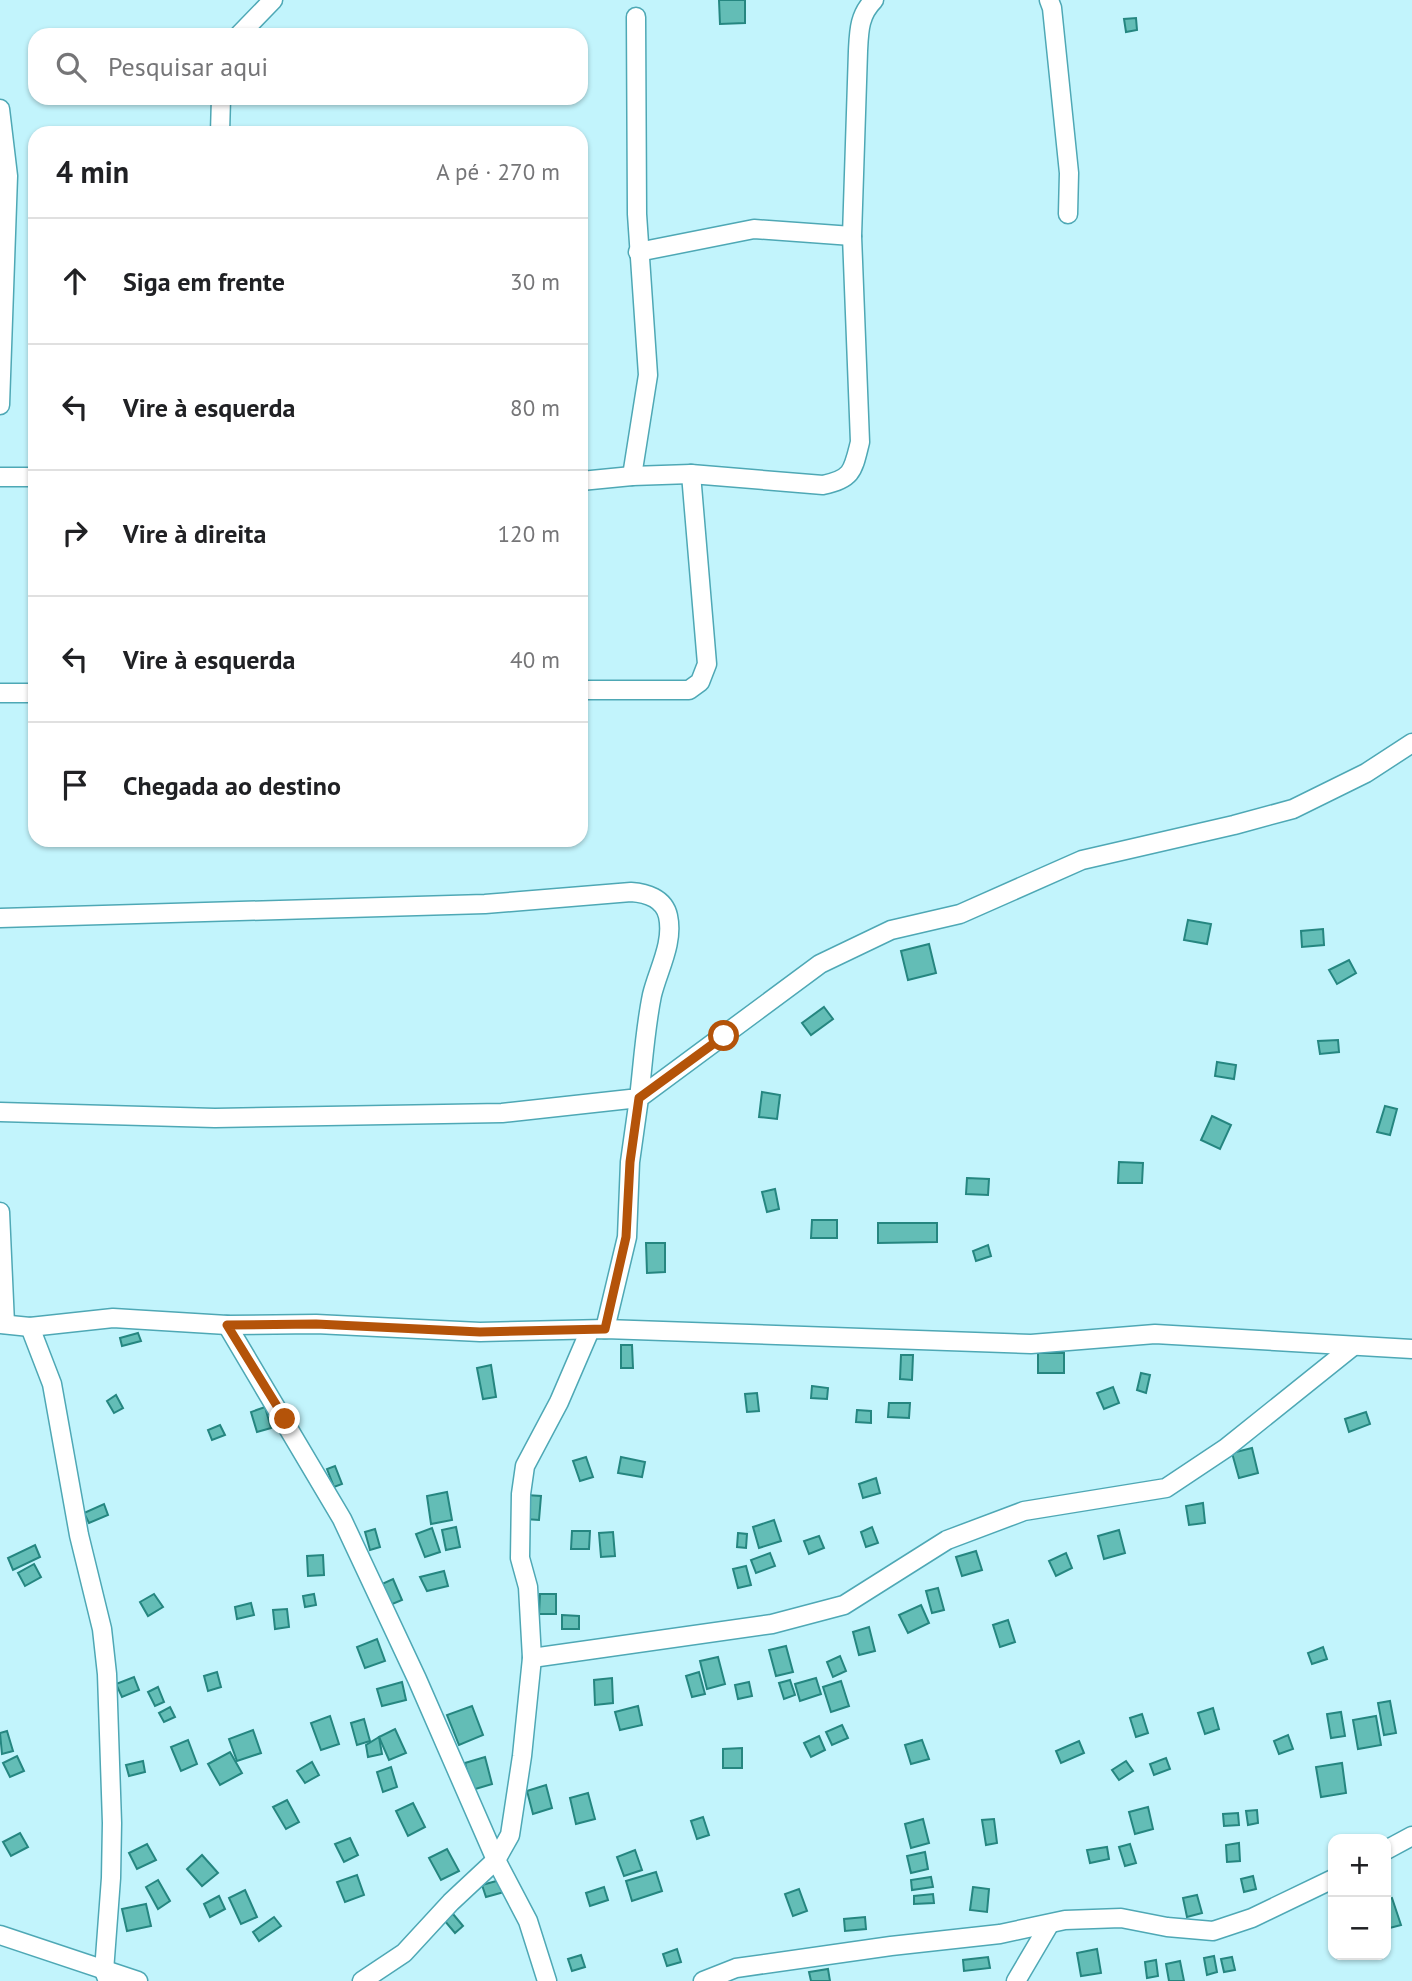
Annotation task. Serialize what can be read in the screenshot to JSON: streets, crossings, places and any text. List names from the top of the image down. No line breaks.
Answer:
{"page":{"search":"Pesquisar aqui","heading":["4 min","A pé · 270 m"],"list":[["Siga em frente","30 m"],["Vire à esquerda","80 m"],["Vire à direita","120 m"],["Vire à esquerda","40 m"],"Chegada ao destino"],"map_buttons":["+","−"]}}
